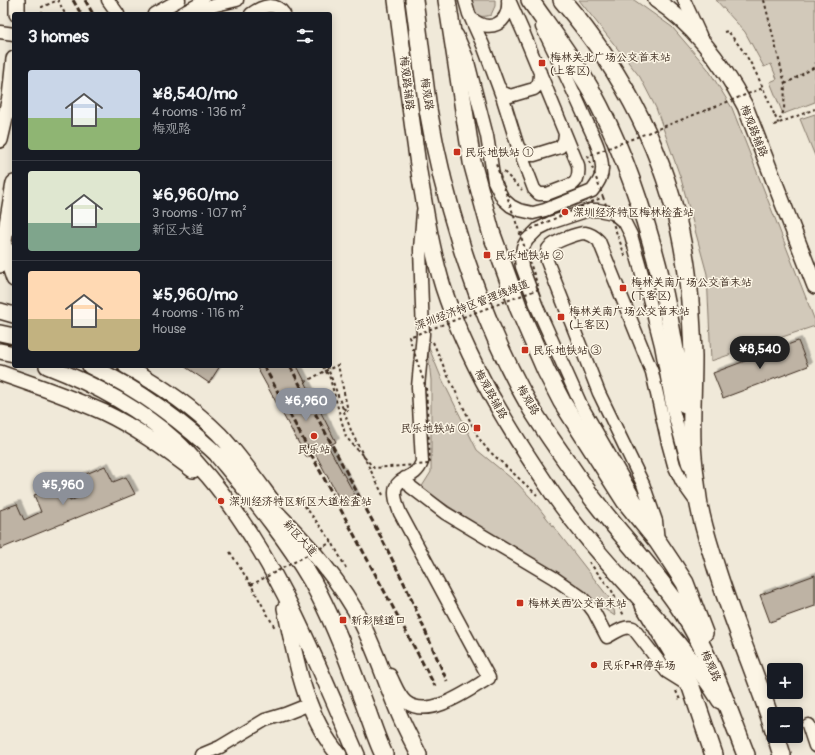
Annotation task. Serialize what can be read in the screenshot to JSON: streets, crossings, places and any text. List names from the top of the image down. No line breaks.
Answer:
{"streets":{"highway":["梅观路"],"main road":["梅观路辅路","新区大道"],"path":["深圳经济特区管理线绿道"]},"crossings":[["梅观路辅路","梅观路"]],"places":{"transit":["梅林关北广场公交首末站 (上客区)","民乐地铁站 ①","民乐地铁站 ②","梅林关南广场公交首末站 (下客区)","梅林关南广场公交首末站 (上客区)","民乐地铁站 ③","民乐地铁站 ④","梅林关西公交首末站","新彩隧道口"],"other":["深圳经济特区梅林检查站","民乐站","深圳经济特区新区大道检查站","民乐P+R停车场"]},"page":{"heading":"3 homes","list":[{"name":"¥8,540/mo","note":"4 rooms · 136 m² · 梅观路"},{"name":"¥6,960/mo","note":"3 rooms · 107 m² · 新区大道"},{"name":"¥5,960/mo","note":"4 rooms · 116 m² · House"}],"price":["¥8,540","¥6,960","¥5,960"],"map_buttons":["+","−"]}}
